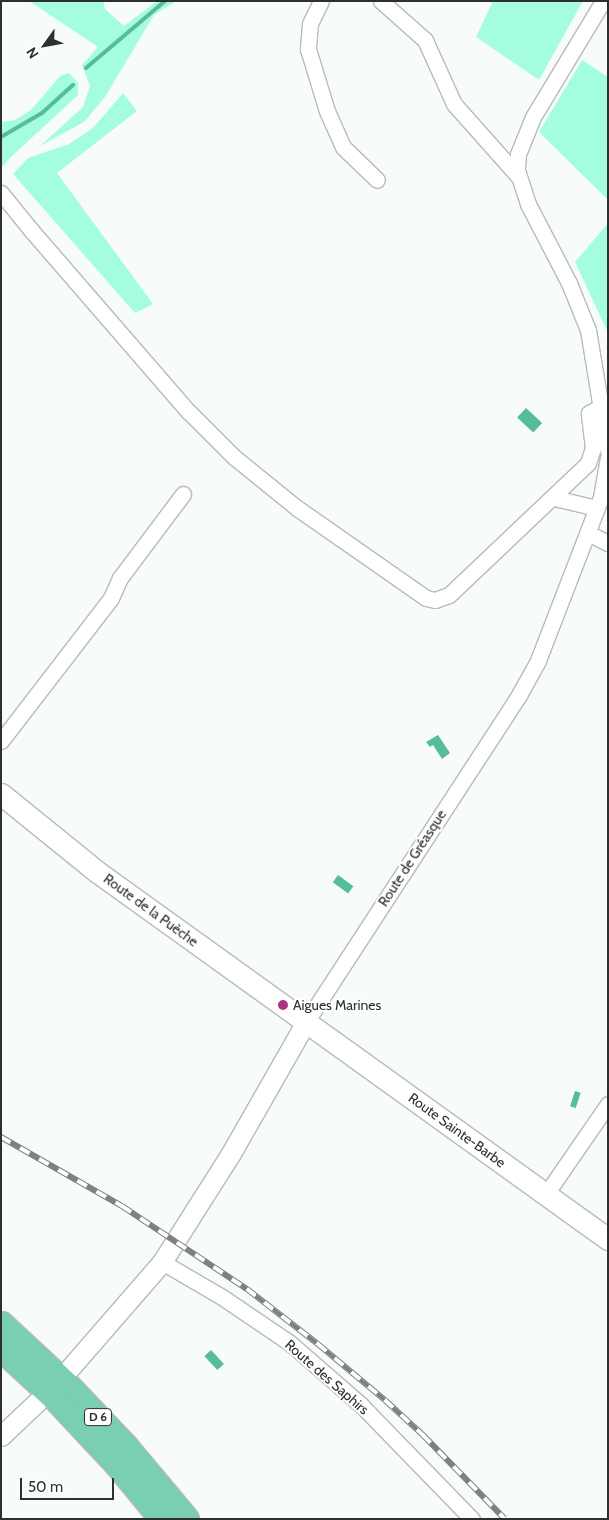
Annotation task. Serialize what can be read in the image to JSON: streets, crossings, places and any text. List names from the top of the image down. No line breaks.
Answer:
{"streets":{"highway":["D 6"],"main road":["Route de la Puèche","Route Sainte-Barbe"],"street":["Route de Gréasque","Route des Saphirs"]},"crossings":[["Route de Gréasque","Route de la Puèche"],["Route de Gréasque","Route Sainte-Barbe"],["Route de la Puèche","Route Sainte-Barbe"]],"places":["Aigues Marines"],"scale_bar":"50 m","north":"bottom left"}
